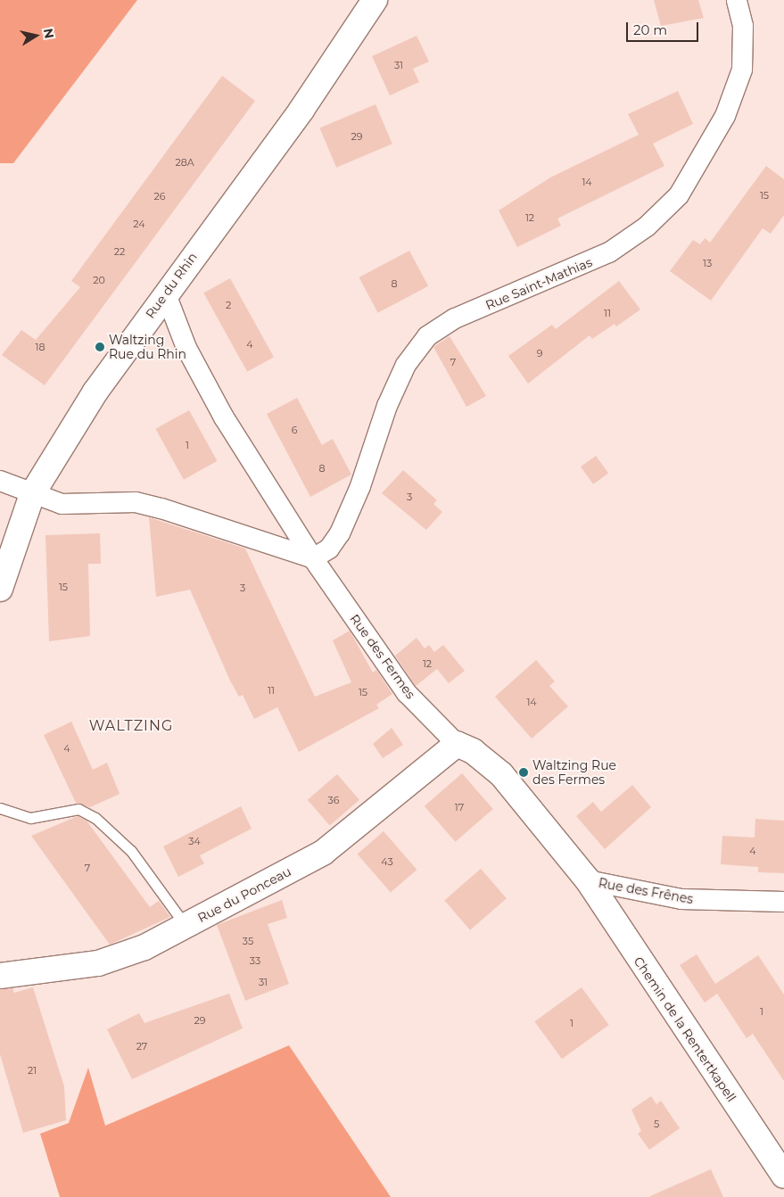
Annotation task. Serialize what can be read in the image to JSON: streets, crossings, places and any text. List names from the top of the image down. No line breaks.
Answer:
{"streets":{"street":["Rue Saint-Mathias","Rue du Rhin","Rue des Fermes","Rue des Frênes","Rue du Ponceau","Chemin de la Rentertkapell"]},"crossings":[["Rue Saint-Mathias","Rue des Fermes"],["Rue du Rhin","Rue des Fermes"],["Rue des Fermes","Rue des Frênes"],["Rue des Fermes","Rue du Ponceau"],["Rue des Fermes","Chemin de la Rentertkapell"],["Rue des Frênes","Chemin de la Rentertkapell"]],"districts":["WALTZING"],"places":["Waltzing Rue du Rhin","Waltzing Rue des Fermes"],"house_numbers":["31","29","28A","14","15","26","12","24","22","13","20","8","2","11","4","18","9","7","6","1","8","3","15","3","12","11","15","14","4","36","17","34","4","43","7","35","33","31","1","29","1","27","21","5"],"scale_bar":"20 m","north":"right"}
